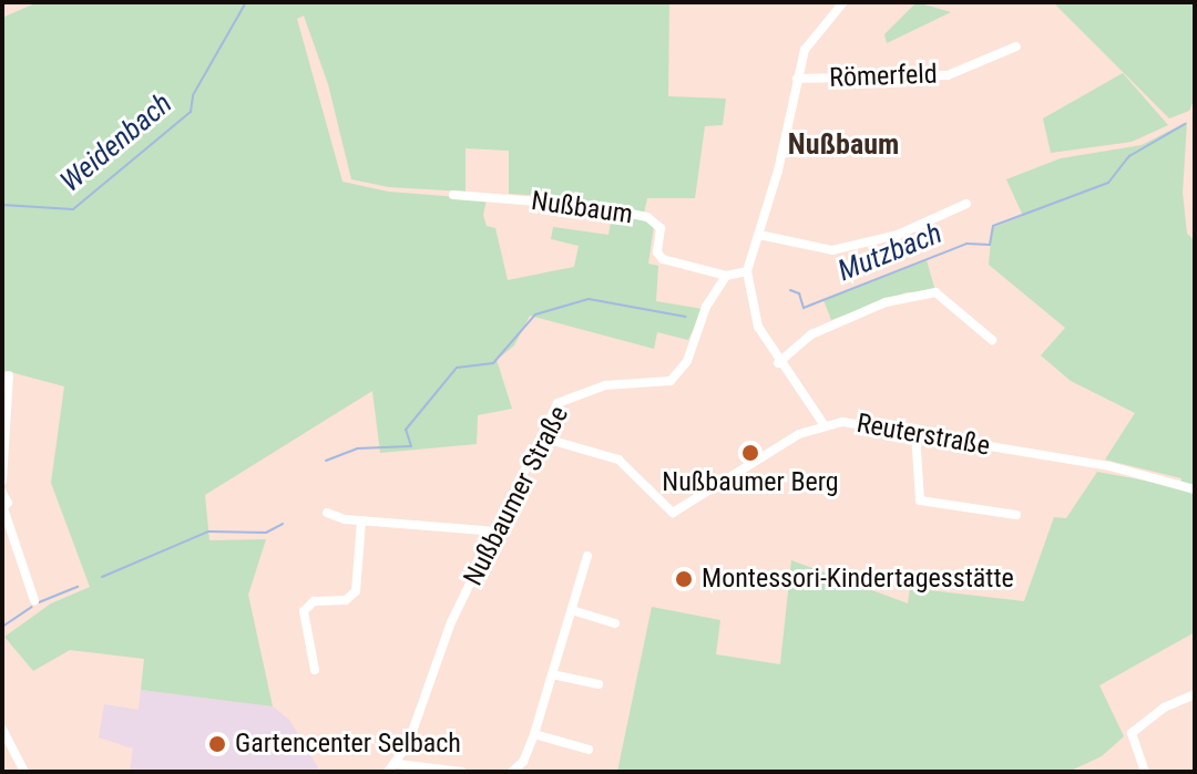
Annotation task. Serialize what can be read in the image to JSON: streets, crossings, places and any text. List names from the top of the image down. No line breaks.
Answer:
{"streets":{"street":["Römerfeld","Nußbaum","Reuterstraße","Nußbaumer Straße"]},"crossings":[["Nußbaum","Nußbaumer Straße"],["Reuterstraße","Nußbaumer Straße"]],"districts":["Nußbaum"],"water":["Weidenbach","Mutzbach"],"places":["Nußbaumer Berg","Montessori-Kindertagesstätte","Gartencenter Selbach"]}
